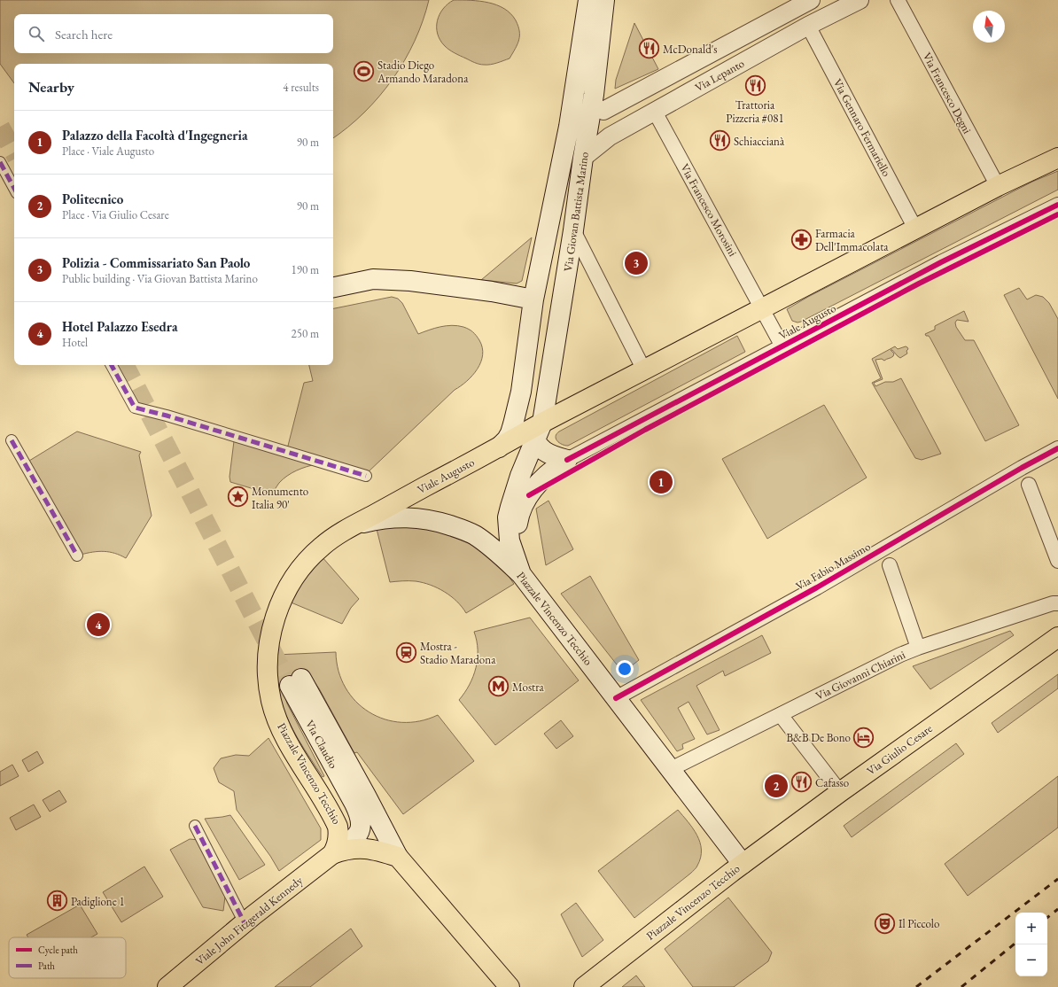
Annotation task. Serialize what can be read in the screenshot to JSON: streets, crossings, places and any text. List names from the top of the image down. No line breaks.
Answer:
{"streets":{"main road":["Via Giovan Battista Marino","Viale Augusto","Piazzale Vincenzo Tecchio","Via Claudio","Via Giulio Cesare","Viale John Fitzgerald Kennedy"],"street":["Via Lepanto","Via Francesco Degni","Via Gennaro Fermariello","Via Francesco Morosini","Via Fabio Massimo","Via Giovanni Chiarini"]},"crossings":[["Via Lepanto","Via Gennaro Fermariello"],["Via Lepanto","Via Francesco Morosini"],["Via Lepanto","Via Giovan Battista Marino"],["Via Francesco Degni","Viale Augusto"],["Via Gennaro Fermariello","Viale Augusto"],["Via Francesco Morosini","Viale Augusto"],["Via Giovan Battista Marino","Viale Augusto"],["Viale Augusto","Piazzale Vincenzo Tecchio"],["Via Fabio Massimo","Piazzale Vincenzo Tecchio"],["Piazzale Vincenzo Tecchio","Via Giovanni Chiarini"],["Piazzale Vincenzo Tecchio","Via Claudio"],["Piazzale Vincenzo Tecchio","Via Giulio Cesare"],["Piazzale Vincenzo Tecchio","Viale John Fitzgerald Kennedy"]],"places":{"restaurant":["McDonald's","Trattoria Pizzeria #081","Schiaccianà","Cafasso"],"sports":["Stadio Diego Armando Maradona"],"pharmacy":["Farmacia Dell'Immacolata"],"place":["Monumento Italia 90'"],"station":["Mostra - Stadio Maradona"],"metro station":["Mostra"],"hotel":["B&B De Bono"],"building":["Padiglione 1"],"theatre":["Il Piccolo"]},"legend":["Cycle path","Path"],"north":"top","page":{"search":"Search here","heading":["Nearby","4 results"],"list":[{"mark":"1","name":"Palazzo della Facoltà d'Ingegneria","note":"Place · Viale Augusto","value":"90 m"},{"mark":"2","name":"Politecnico","note":"Place · Via Giulio Cesare","value":"90 m"},{"mark":"3","name":"Polizia - Commissariato San Paolo","note":"Public building · Via Giovan Battista Marino","value":"190 m"},{"mark":"4","name":"Hotel Palazzo Esedra","note":"Hotel","value":"250 m"}],"pins":["3","1","4","2"],"map_buttons":["+","−"]}}
